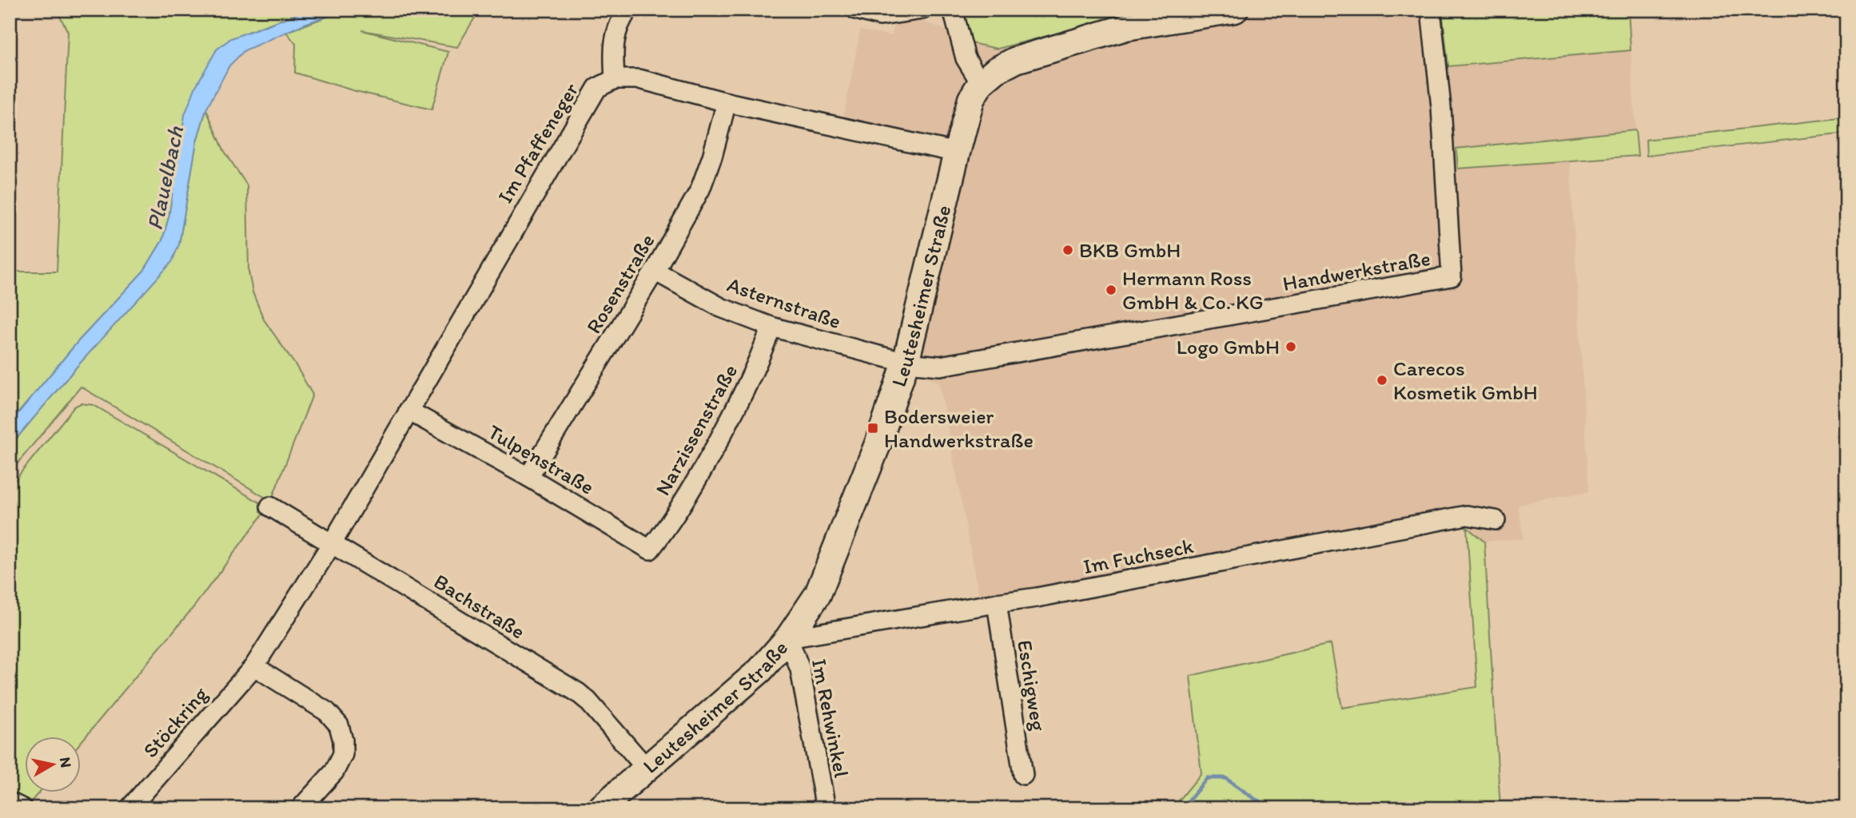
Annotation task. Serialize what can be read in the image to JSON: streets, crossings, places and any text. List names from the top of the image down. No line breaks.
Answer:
{"streets":{"street":["Im Pfaffeneger","Handwerkstraße","Rosenstraße","Leutesheimer Straße","Asternstraße","Narzissenstraße","Tulpenstraße","Im Fuchseck","Bachstraße","Eschigweg","Im Rehwinkel","Stöckring"]},"crossings":[["Im Pfaffeneger","Tulpenstraße"],["Im Pfaffeneger","Bachstraße"],["Im Pfaffeneger","Stöckring"],["Handwerkstraße","Leutesheimer Straße"],["Handwerkstraße","Asternstraße"],["Rosenstraße","Asternstraße"],["Rosenstraße","Tulpenstraße"],["Leutesheimer Straße","Asternstraße"],["Leutesheimer Straße","Im Fuchseck"],["Leutesheimer Straße","Bachstraße"],["Leutesheimer Straße","Im Rehwinkel"],["Asternstraße","Narzissenstraße"],["Narzissenstraße","Tulpenstraße"],["Im Fuchseck","Eschigweg"],["Im Fuchseck","Im Rehwinkel"],["Bachstraße","Stöckring"]],"water":["Plauelbach"],"places":{"other":["BKB GmbH","Hermann Ross GmbH & Co. KG","Logo GmbH","Carecos Kosmetik GmbH"],"transit":["Bodersweier Handwerkstraße"]},"north":"right"}
